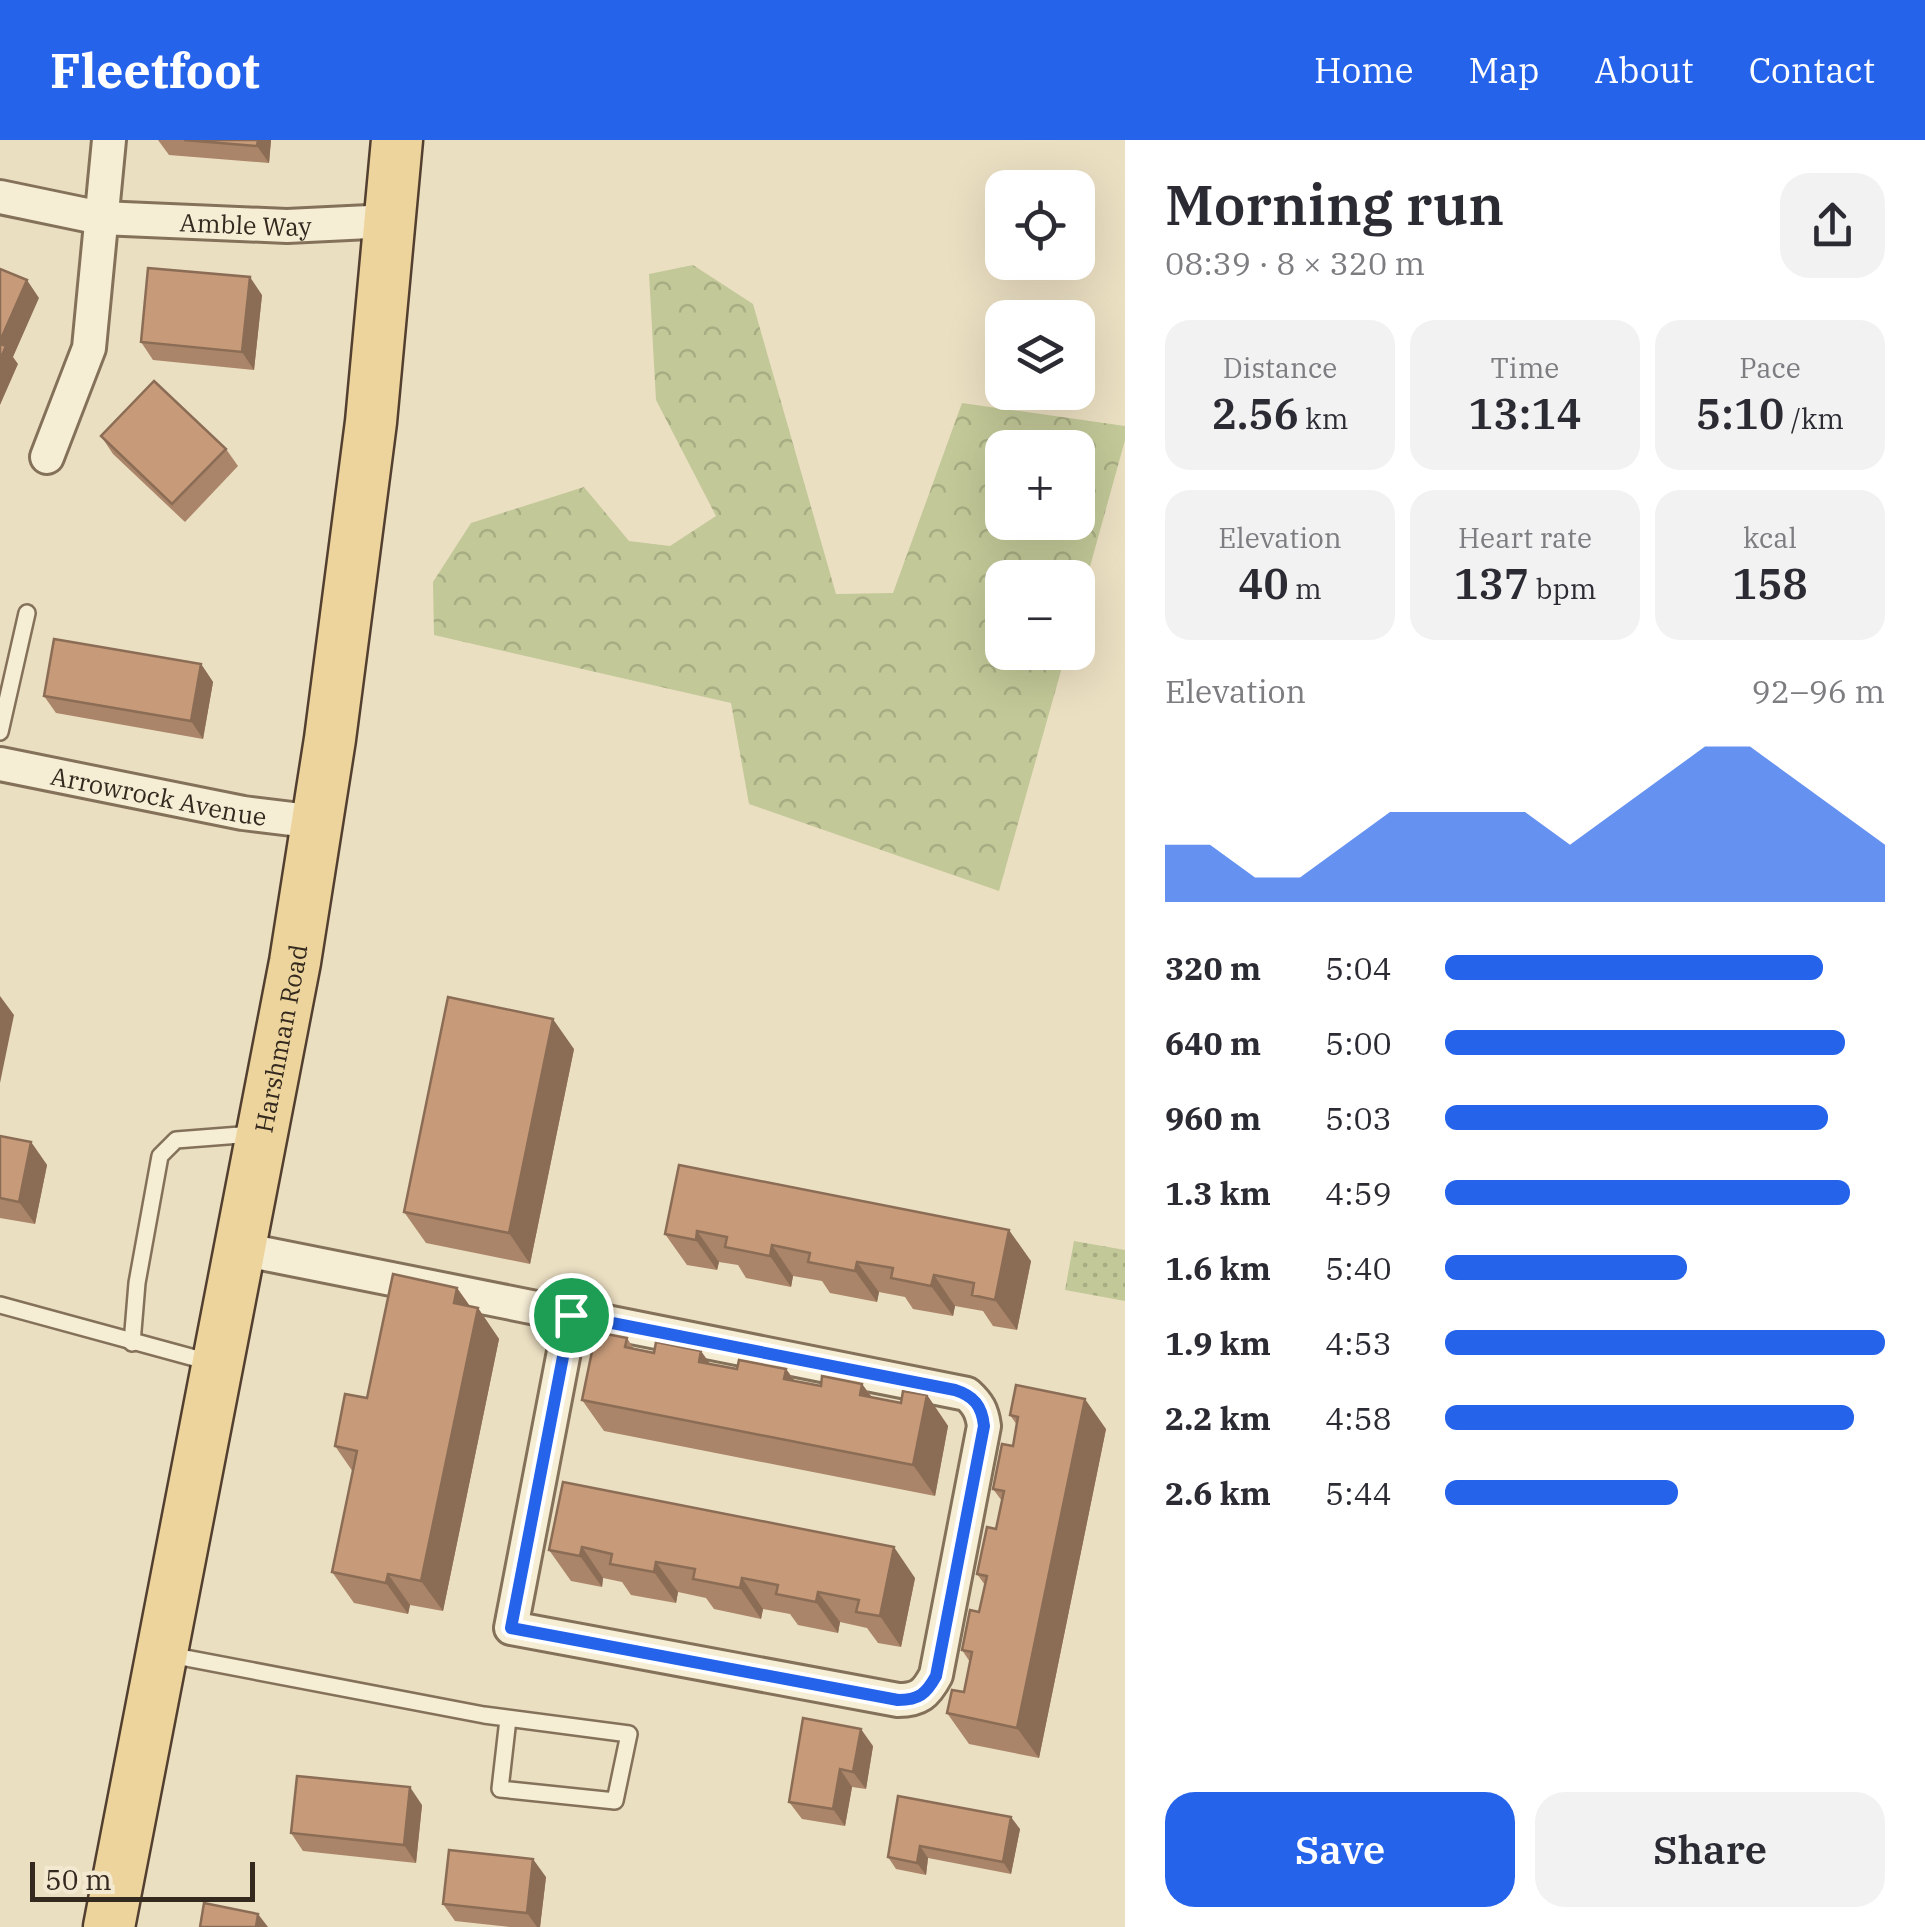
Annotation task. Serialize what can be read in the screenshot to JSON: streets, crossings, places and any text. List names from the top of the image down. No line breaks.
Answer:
{"streets":{"main road":["Harshman Road"],"street":["Amble Way","Arrowrock Avenue"]},"crossings":[["Amble Way","Harshman Road"],["Arrowrock Avenue","Harshman Road"]],"scale_bar":"50 m","page":{"header":"Fleetfoot","nav":["Home","Map","About","Contact"],"heading":["Morning run","08:39 · 8 × 320 m"],"map_buttons":["+","−"],"stats":[["Distance","2.56 km"],["Time","13:14"],["Pace","5:10 /km"],["Elevation","40 m"],["Heart rate","137 bpm"],["kcal","158"]],"chart":["Elevation","92–96 m"],"list":[{"name":"320 m","note":"5:04"},{"name":"640 m","note":"5:00"},{"name":"960 m","note":"5:03"},{"name":"1.3 km","note":"4:59"},{"name":"1.6 km","note":"5:40"},{"name":"1.9 km","note":"4:53"},{"name":"2.2 km","note":"4:58"},{"name":"2.6 km","note":"5:44"}],"buttons":["Save","Share"],"scale":"50 m"}}
